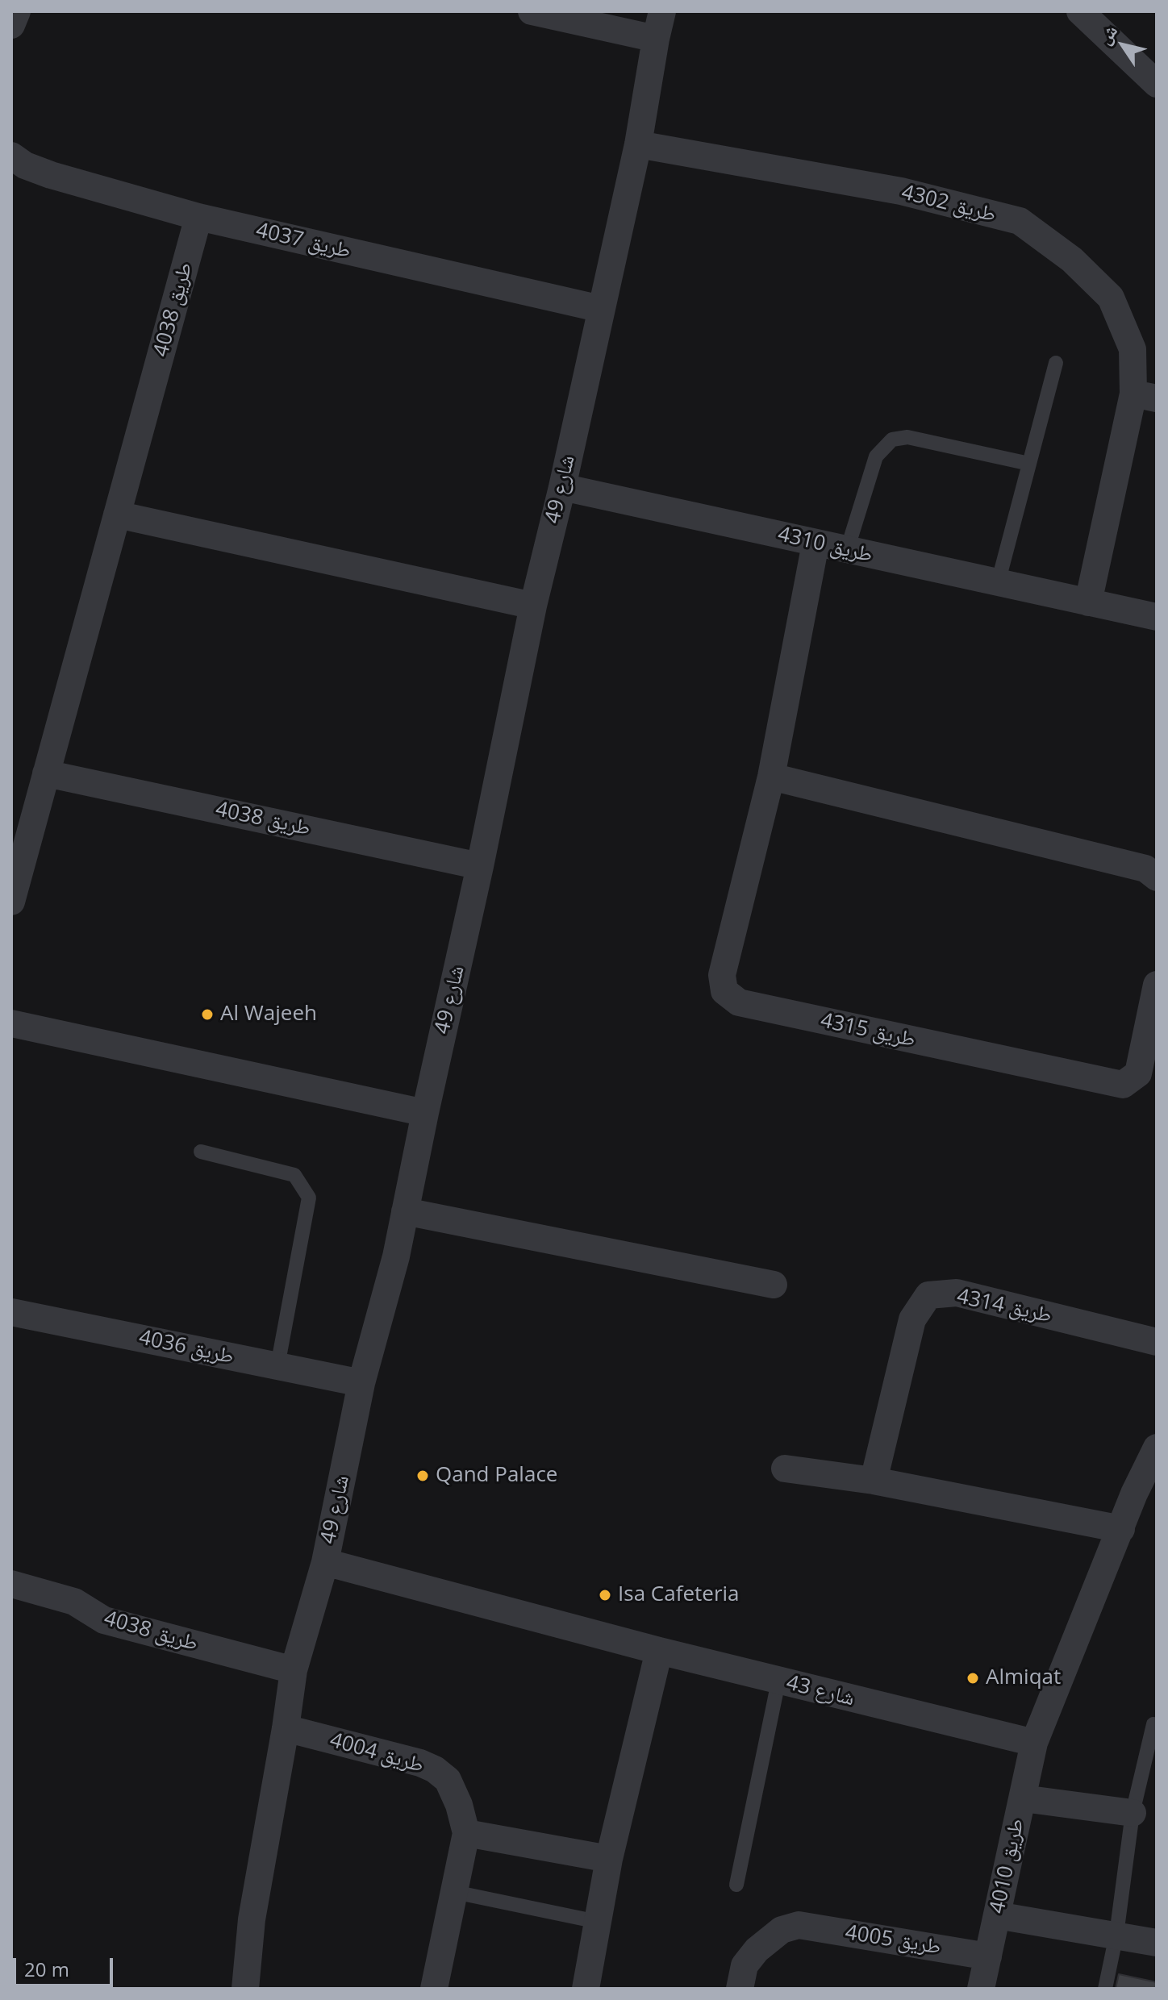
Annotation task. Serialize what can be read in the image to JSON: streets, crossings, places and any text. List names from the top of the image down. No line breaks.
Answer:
{"streets":{"street":["طريق 4302","طريق 4037","طريق 4038","شارع 49","طريق 4310","طريق 4315","طريق 4314","طريق 4036","شارع 43","طريق 4004","طريق 4010","طريق 4005"]},"crossings":[["طريق 4302","شارع 49"],["طريق 4037","طريق 4038"],["طريق 4037","شارع 49"],["طريق 4038","شارع 49"],["شارع 49","طريق 4310"],["شارع 49","طريق 4036"],["شارع 49","شارع 43"],["شارع 49","طريق 4004"],["طريق 4310","طريق 4315"],["شارع 43","طريق 4010"],["طريق 4010","طريق 4005"]],"places":["Al Wajeeh","Qand Palace","Isa Cafeteria","Almiqat"],"scale_bar":"20 m","north":"top left"}
